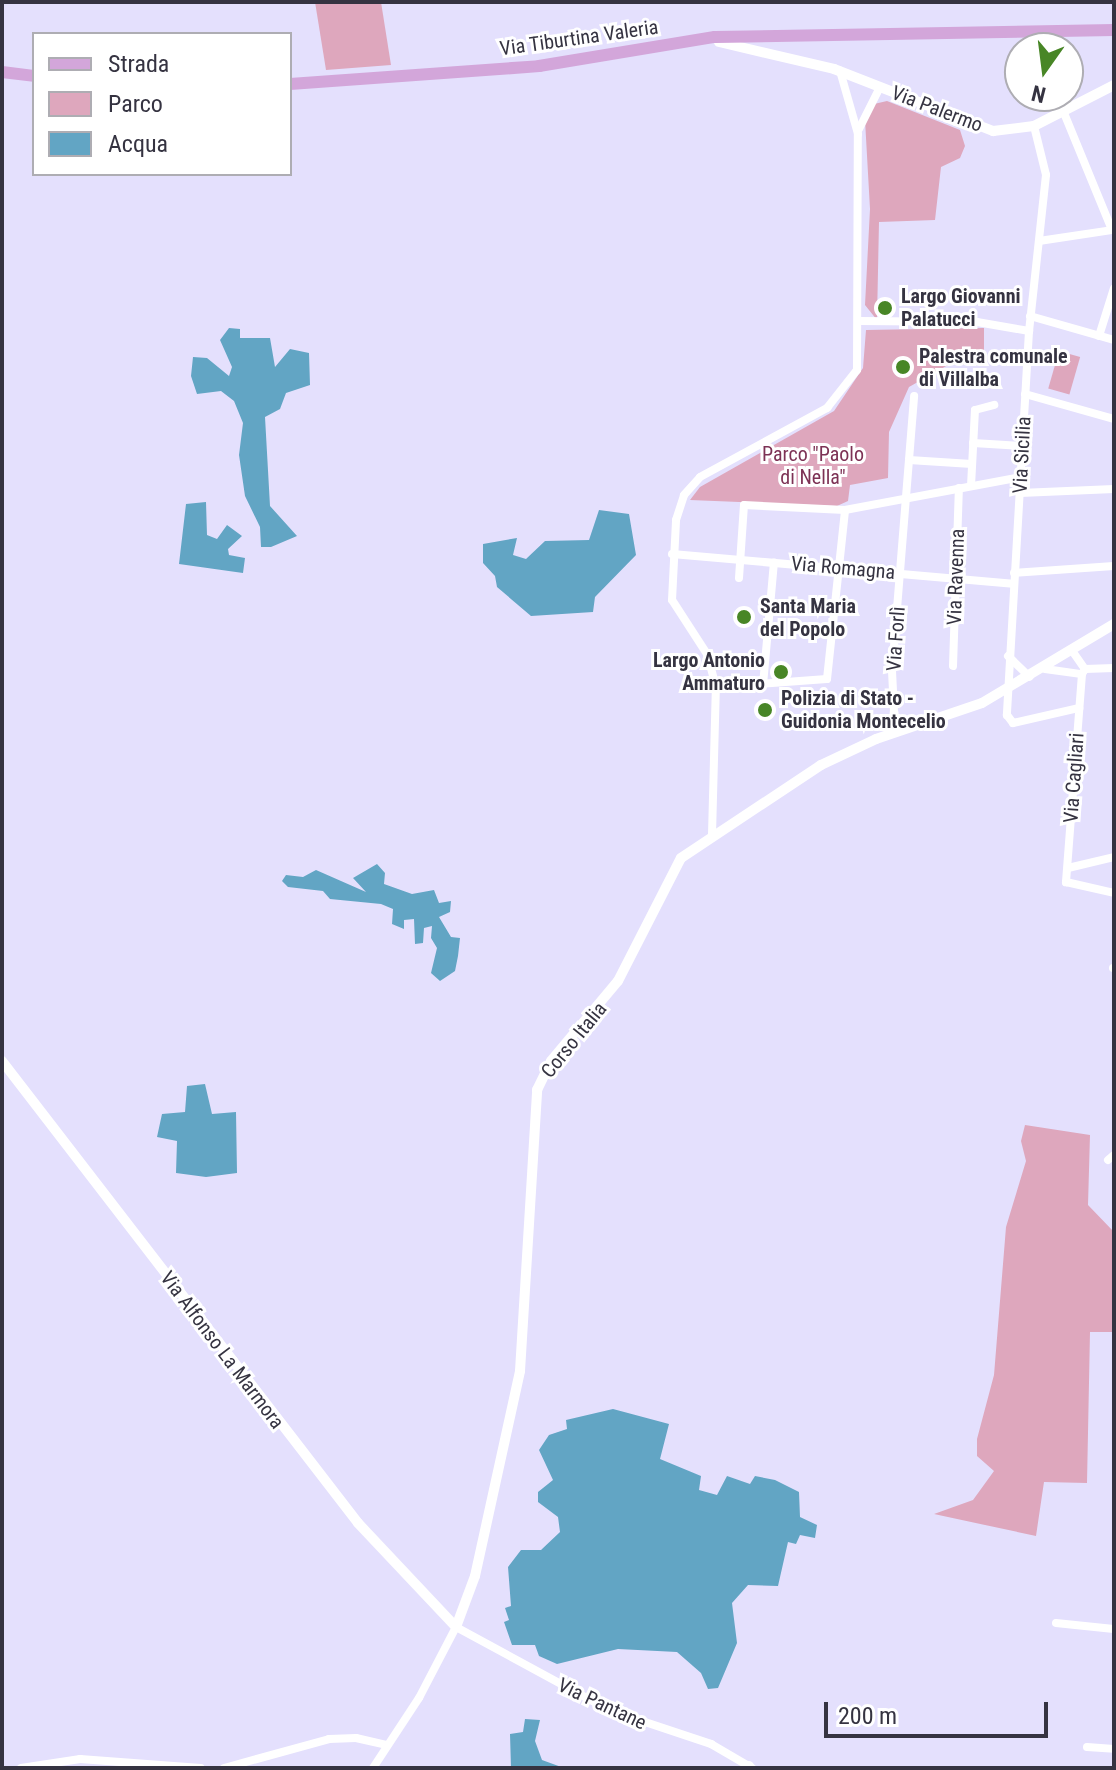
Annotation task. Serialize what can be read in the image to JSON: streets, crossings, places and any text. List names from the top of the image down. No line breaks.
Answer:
{"streets":{"main road":["Via Tiburtina Valeria"],"street":["Via Palermo","Via Sicilia","Via Romagna","Via Ravenna","Via Forlì","Via Cagliari","Corso Italia","Via Alfonso La Marmora","Via Pantane"]},"crossings":[["Via Tiburtina Valeria","Via Palermo"],["Via Palermo","Via Sicilia"],["Via Sicilia","Via Romagna"],["Via Sicilia","Corso Italia"],["Via Romagna","Via Ravenna"],["Via Romagna","Via Forlì"],["Via Forlì","Corso Italia"],["Corso Italia","Via Alfonso La Marmora"],["Corso Italia","Via Pantane"],["Via Alfonso La Marmora","Via Pantane"]],"parks":["Parco \"Paolo di Nella\""],"places":["Largo Giovanni Palatucci","Palestra comunale di Villalba","Santa Maria del Popolo","Largo Antonio Ammaturo","Polizia di Stato - Guidonia Montecelio"],"legend":["Strada","Parco","Acqua"],"scale_bar":"200 m","north":"bottom"}
